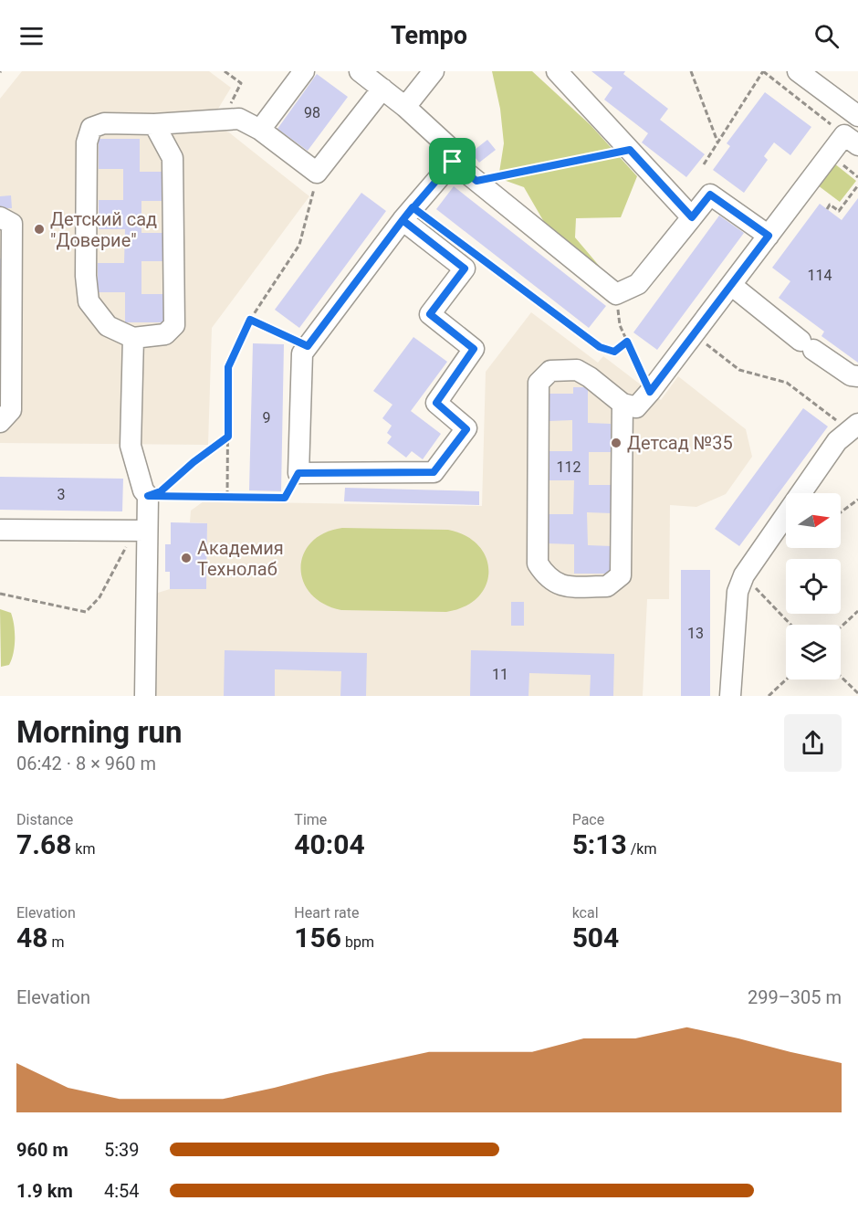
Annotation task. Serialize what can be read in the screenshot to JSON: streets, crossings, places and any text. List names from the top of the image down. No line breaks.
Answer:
{"places":["Детский сад \"Доверие\"","Детсад №35","Академия Технолаб"],"house_numbers":["98","114","9","112","3","13","11"],"north":"right","page":{"header":"Tempo","heading":["Morning run","06:42 · 8 × 960 m"],"stats":[["Distance","7.68 km"],["Time","40:04"],["Pace","5:13 /km"],["Elevation","48 m"],["Heart rate","156 bpm"],["kcal","504"]],"chart":["Elevation","299–305 m"],"list":[{"name":"960 m","note":"5:39"},{"name":"1.9 km","note":"4:54"}]}}
